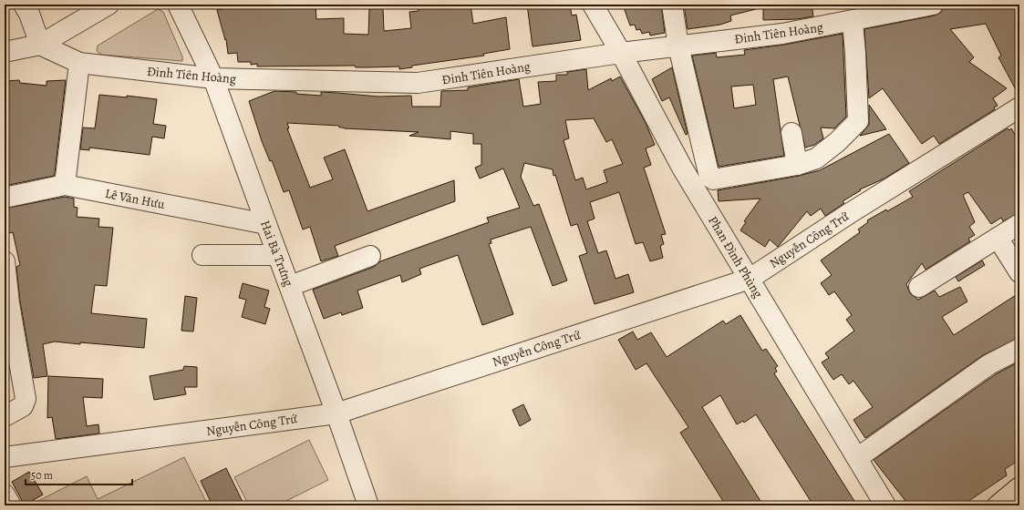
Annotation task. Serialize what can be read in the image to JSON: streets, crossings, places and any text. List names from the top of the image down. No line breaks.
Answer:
{"streets":{"street":["Đinh Tiên Hoàng","Lê Văn Hưu","Nguyễn Công Trứ","Hai Bà Trưng","Phan Đình Phùng"]},"crossings":[["Đinh Tiên Hoàng","Hai Bà Trưng"],["Đinh Tiên Hoàng","Phan Đình Phùng"],["Lê Văn Hưu","Hai Bà Trưng"],["Nguyễn Công Trứ","Hai Bà Trưng"],["Nguyễn Công Trứ","Phan Đình Phùng"]],"scale_bar":"50 m"}
